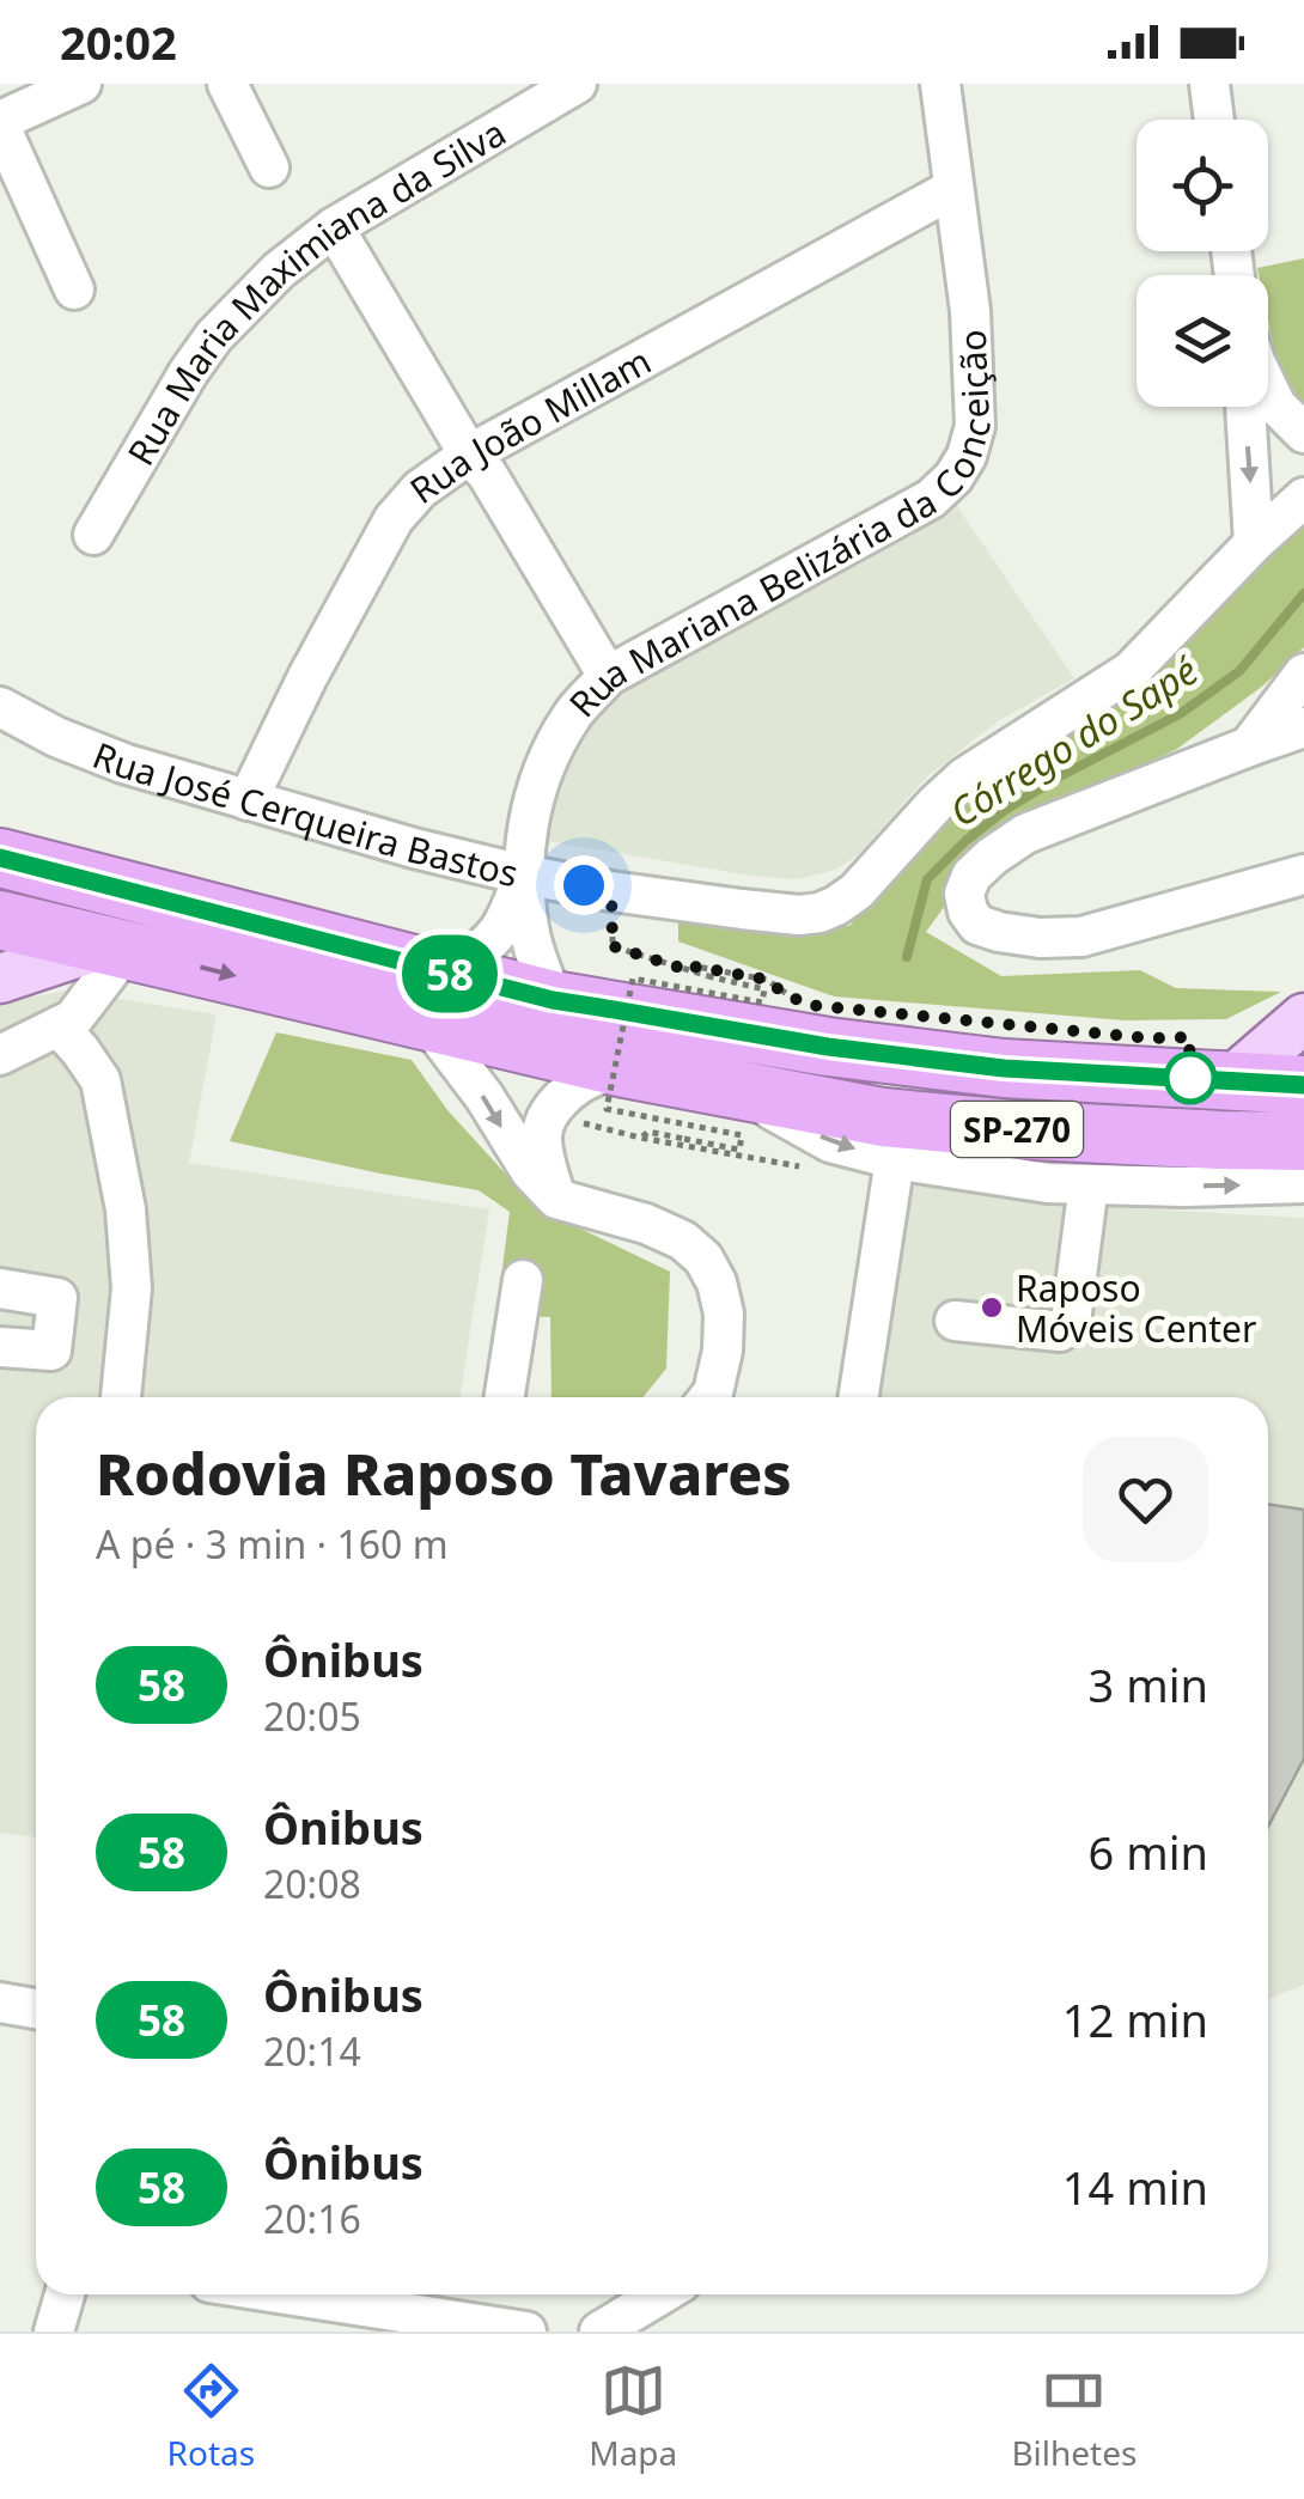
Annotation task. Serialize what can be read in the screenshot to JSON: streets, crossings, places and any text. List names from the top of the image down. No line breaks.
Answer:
{"streets":{"highway":["SP-270"],"street":["Rua Maria Maximiana da Silva","Rua João Millam","Rua Mariana Belizária da Conceição","Rua José Cerqueira Bastos"]},"crossings":[["Rua João Millam","Rua Mariana Belizária da Conceição"],["Rua João Millam","Rua José Cerqueira Bastos"],["Rua Mariana Belizária da Conceição","Rua José Cerqueira Bastos"],["Rua Mariana Belizária da Conceição","SP-270"]],"water":["Córrego do Sapé"],"places":["Raposo Móveis Center"],"lines":["bus line 58"],"page":{"status":"20:02","on_map":"58","heading":["Rodovia Raposo Tavares","A pé · 3 min · 160 m"],"list":[{"mark":"58","name":"Ônibus","note":"20:05","value":"3 min"},{"mark":"58","name":"Ônibus","note":"20:08","value":"6 min"},{"mark":"58","name":"Ônibus","note":"20:14","value":"12 min"},{"mark":"58","name":"Ônibus","note":"20:16","value":"14 min"}],"tabs":["Rotas","Mapa","Bilhetes"]}}
